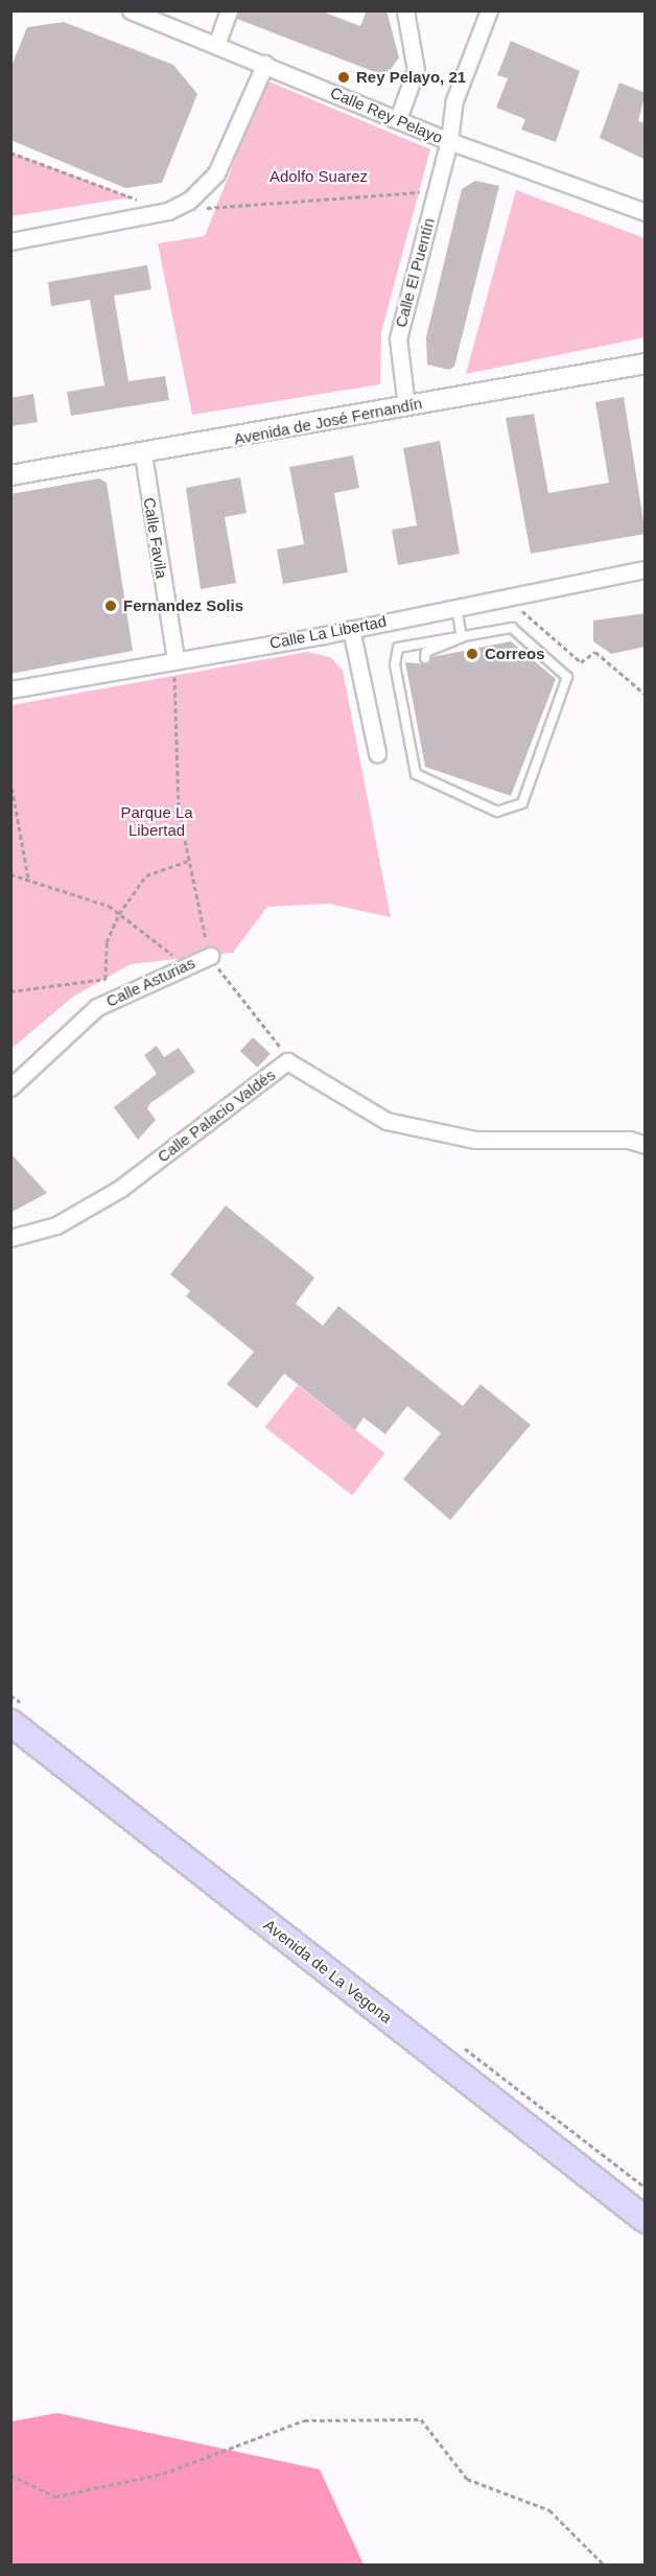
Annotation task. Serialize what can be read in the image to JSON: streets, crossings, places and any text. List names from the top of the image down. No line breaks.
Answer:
{"streets":{"main road":["Avenida de La Vegona"],"street":["Calle Rey Pelayo","Calle El Puentín","Avenida de José Fernandín","Calle Favila","Calle La Libertad","Calle Asturias","Calle Palacio Valdés"]},"crossings":[["Calle Rey Pelayo","Calle El Puentín"],["Calle El Puentín","Avenida de José Fernandín"],["Avenida de José Fernandín","Calle Favila"],["Calle Favila","Calle La Libertad"]],"parks":["Adolfo Suarez","Parque La Libertad"],"places":["Rey Pelayo, 21","Fernandez Solis","Correos"]}
